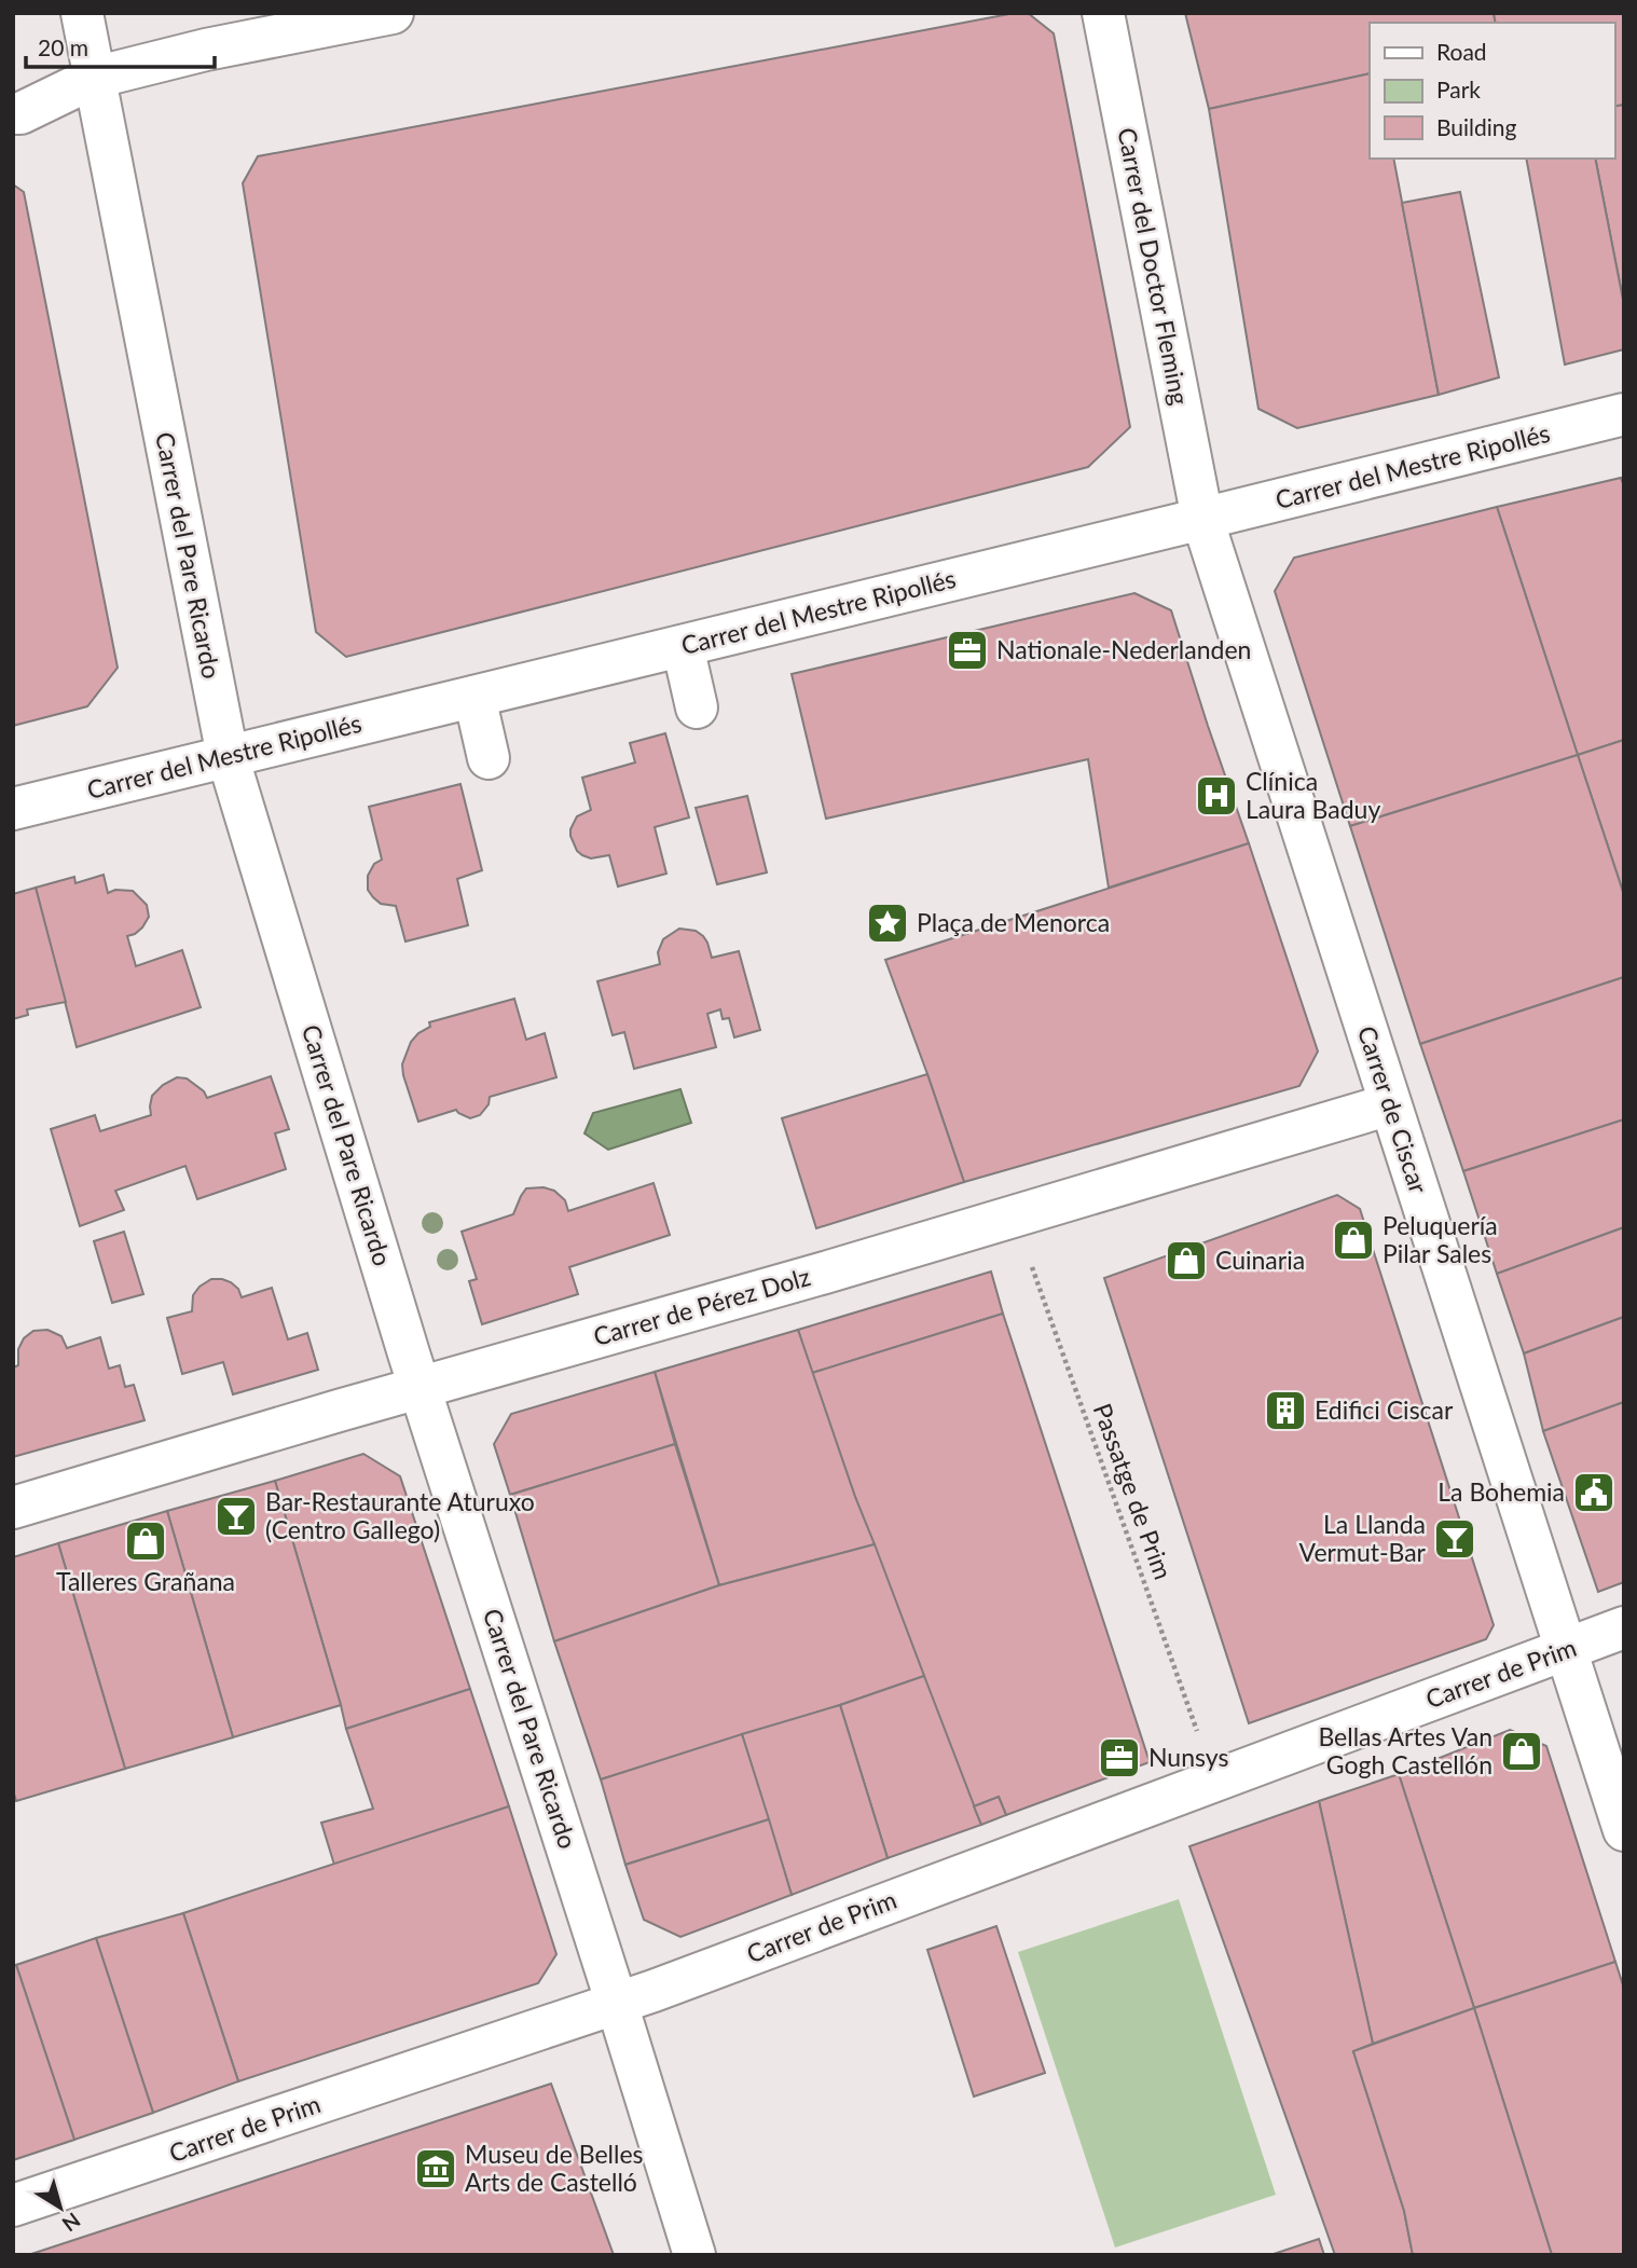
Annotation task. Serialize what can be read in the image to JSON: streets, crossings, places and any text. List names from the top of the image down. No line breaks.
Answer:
{"streets":{"street":["Carrer del Doctor Fleming","Carrer del Mestre Ripollés","Carrer del Pare Ricardo","Carrer de Ciscar","Carrer de Pérez Dolz","Carrer de Prim"],"path":["Passatge de Prim"]},"crossings":[["Carrer del Doctor Fleming","Carrer del Mestre Ripollés"],["Carrer del Doctor Fleming","Carrer de Ciscar"],["Carrer del Mestre Ripollés","Carrer del Pare Ricardo"],["Carrer del Mestre Ripollés","Carrer de Ciscar"],["Carrer del Pare Ricardo","Carrer de Pérez Dolz"],["Carrer del Pare Ricardo","Carrer de Prim"],["Carrer de Ciscar","Carrer de Pérez Dolz"],["Carrer de Ciscar","Carrer de Prim"],["Carrer de Pérez Dolz","Passatge de Prim"],["Passatge de Prim","Carrer de Prim"]],"places":{"office":["Nationale-Nederlanden","Nunsys"],"hospital":["Clínica Laura Baduy"],"place":["Plaça de Menorca"],"shop":["Peluquería Pilar Sales","Cuinaria","Talleres Grañana","Bellas Artes Van Gogh Castellón"],"building":["Edifici Ciscar"],"public building":["La Bohemia"],"bar":["Bar-Restaurante Aturuxo (Centro Gallego)","La Llanda Vermut-Bar"],"museum":["Museu de Belles Arts de Castelló"]},"legend":["Road","Park","Building"],"scale_bar":"20 m","north":"bottom right"}
